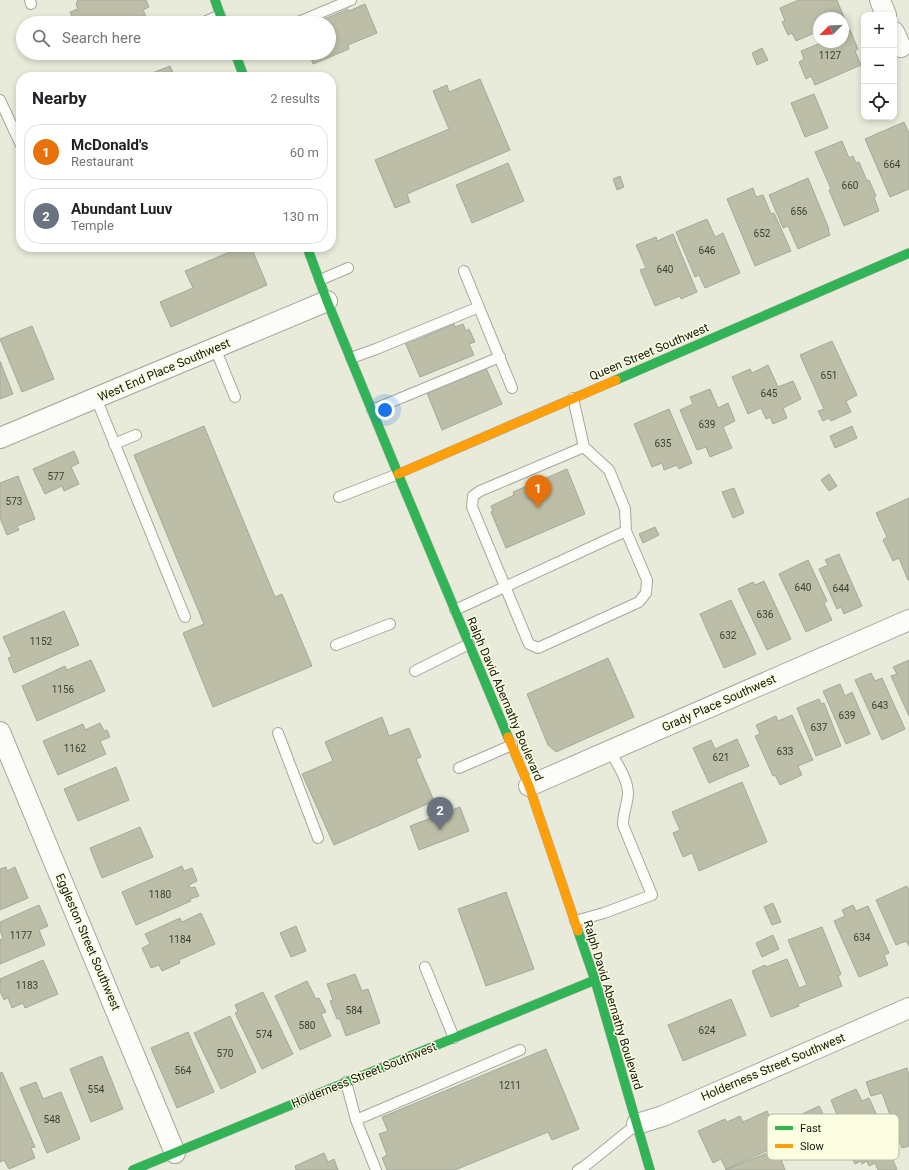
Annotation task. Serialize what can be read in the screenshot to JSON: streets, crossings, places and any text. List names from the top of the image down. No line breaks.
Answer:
{"streets":{"main road":["Queen Street Southwest","Ralph David Abernathy Boulevard","Holderness Street Southwest"],"street":["West End Place Southwest","Grady Place Southwest","Eggleston Street Southwest"]},"crossings":[["Queen Street Southwest","Ralph David Abernathy Boulevard"],["West End Place Southwest","Ralph David Abernathy Boulevard"],["Ralph David Abernathy Boulevard","Grady Place Southwest"],["Ralph David Abernathy Boulevard","Holderness Street Southwest"],["Eggleston Street Southwest","Holderness Street Southwest"]],"house_numbers":["1127","664","660","656","652","646","640","651","645","639","635","577","573","640","644","636","632","1152","1156","643","639","637","1162","633","621","1180","1177","634","1184","1183","584","580","624","574","570","564","1211","554","548"],"legend":["Fast","Slow"],"north":"bottom left","page":{"map_buttons":["+","−"],"search":"Search here","heading":["Nearby","2 results"],"list":[{"mark":"1","name":"McDonald's","note":"Restaurant","value":"60 m"},{"mark":"2","name":"Abundant Luuv","note":"Temple","value":"130 m"}],"pins":["1","2"]}}
